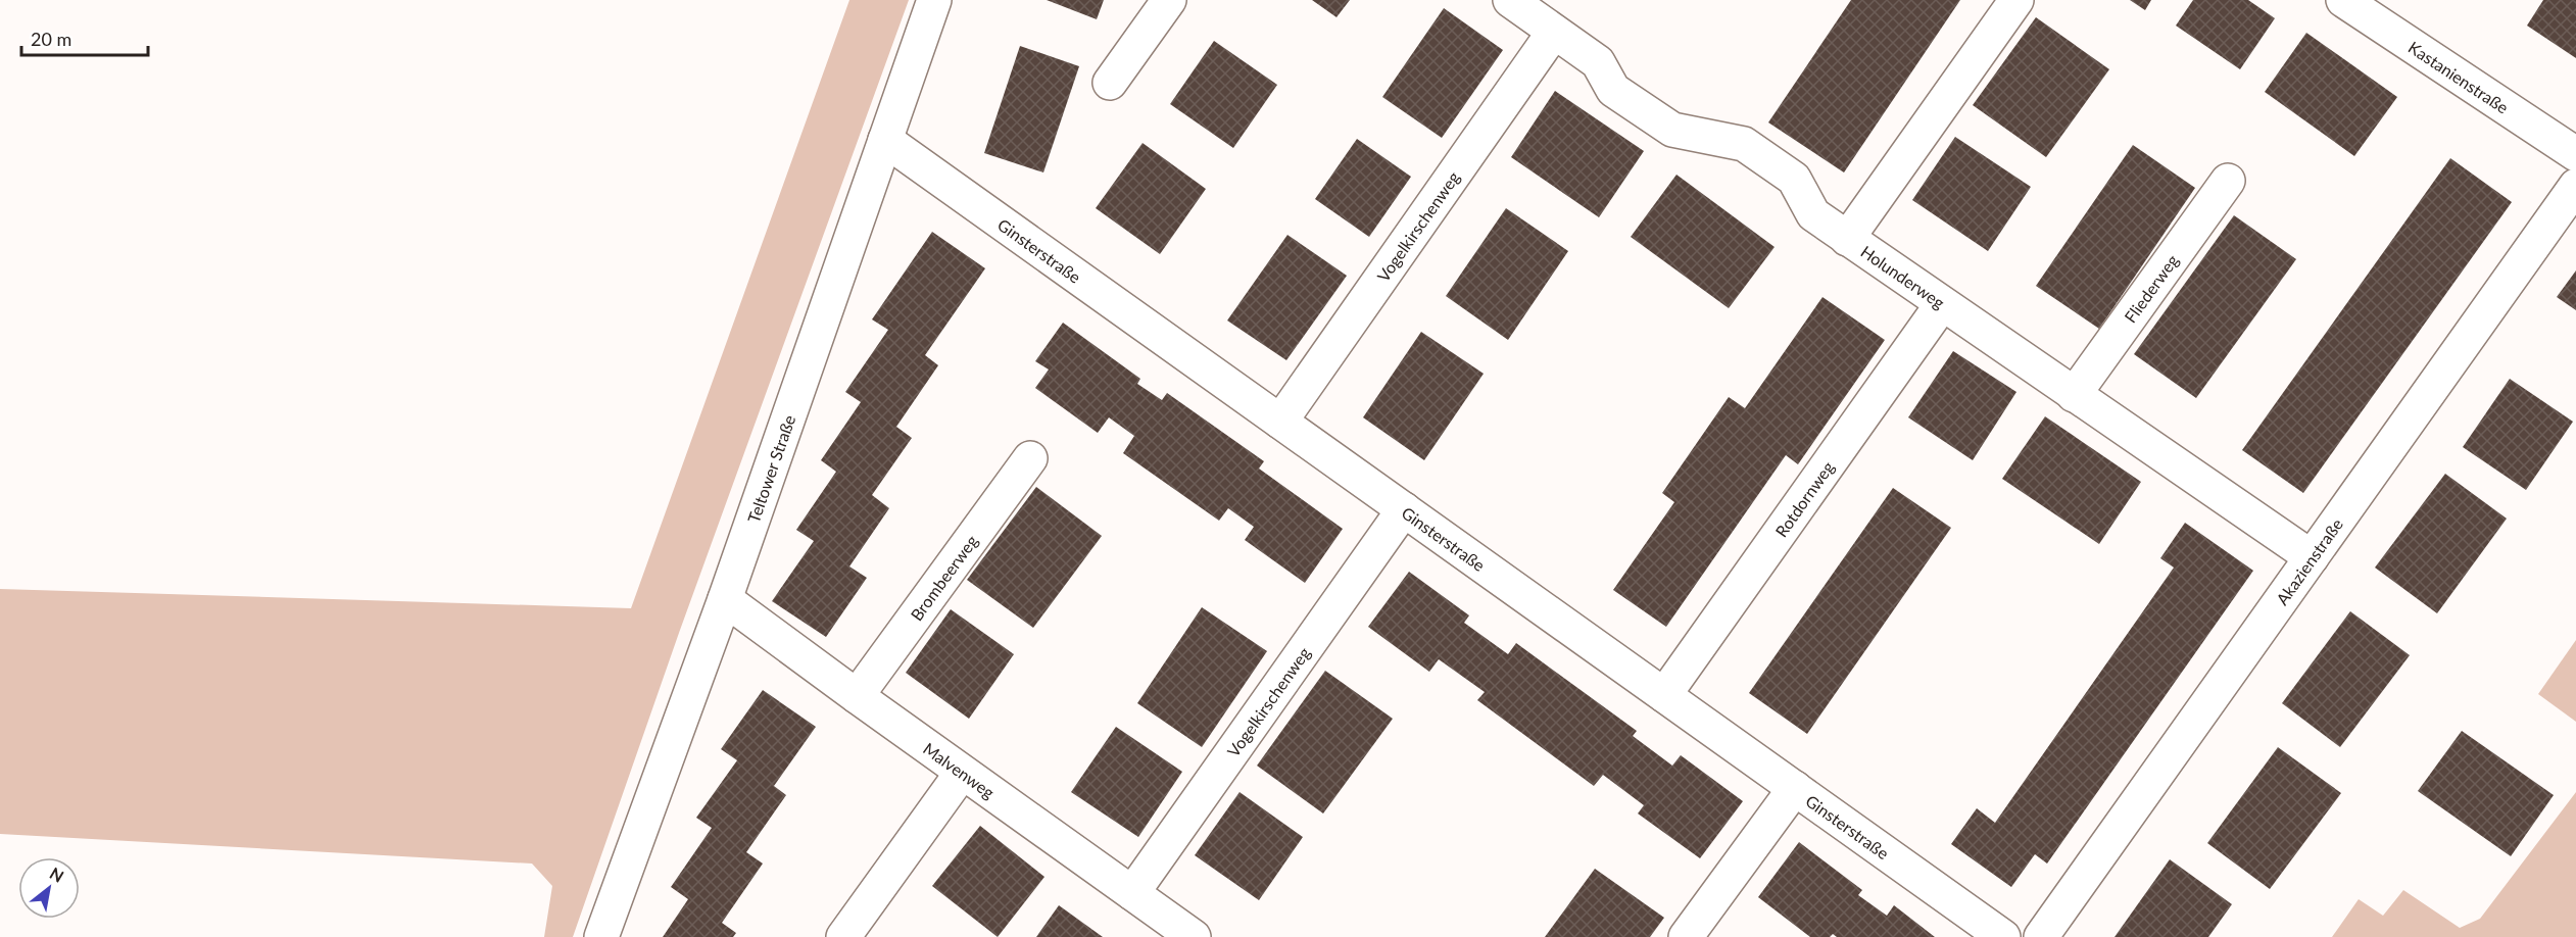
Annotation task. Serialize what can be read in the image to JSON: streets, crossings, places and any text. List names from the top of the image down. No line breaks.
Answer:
{"streets":{"street":["Kastanienstraße","Vogelkirschenweg","Ginsterstraße","Holunderweg","Fliederweg","Teltower Straße","Rotdornweg","Akazienstraße","Brombeerweg","Malvenweg"]},"crossings":[["Vogelkirschenweg","Ginsterstraße"],["Vogelkirschenweg","Holunderweg"],["Vogelkirschenweg","Malvenweg"],["Ginsterstraße","Teltower Straße"],["Ginsterstraße","Rotdornweg"],["Holunderweg","Fliederweg"],["Holunderweg","Rotdornweg"],["Holunderweg","Akazienstraße"],["Teltower Straße","Malvenweg"],["Brombeerweg","Malvenweg"]],"scale_bar":"20 m","north":"top right"}
